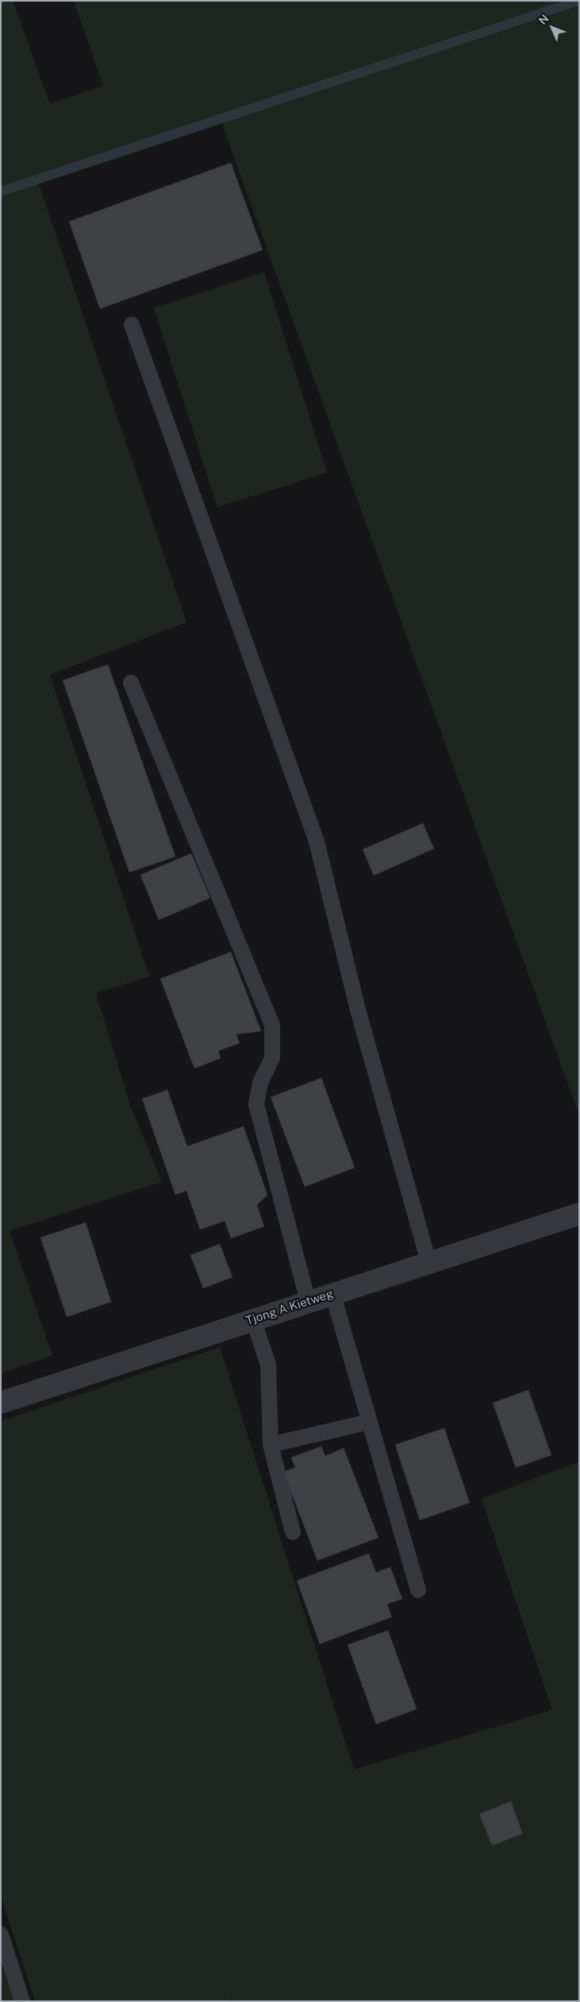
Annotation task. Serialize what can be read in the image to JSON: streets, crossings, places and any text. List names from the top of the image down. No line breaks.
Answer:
{"streets":{"street":["Tjong A Kietweg"]},"north":"top left"}
